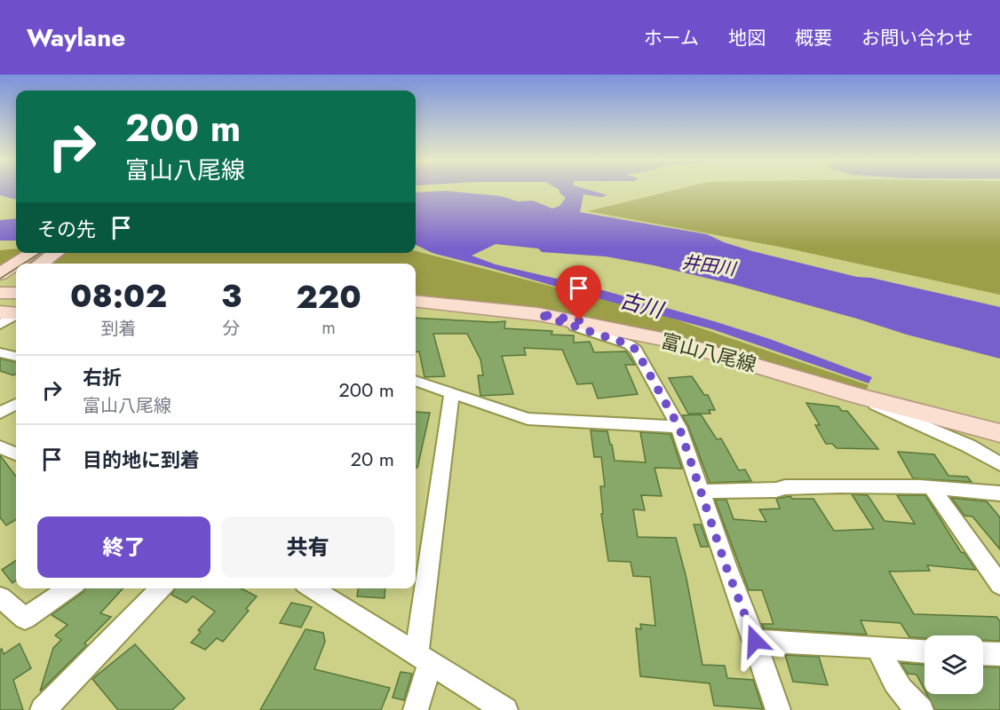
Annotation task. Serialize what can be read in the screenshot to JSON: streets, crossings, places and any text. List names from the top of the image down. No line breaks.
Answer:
{"streets":{"main road":["富山八尾線"]},"water":["井田川","古川"],"page":{"header":"Waylane","nav":["ホーム","地図","概要","お問い合わせ"],"turn":["200 m","富山八尾線"],"then":"その先","eta":["08:02","到着","3","分","220","m"],"list":[{"name":"右折","note":"富山八尾線","value":"200 m"},{"name":"目的地に到着","value":"20 m"}],"buttons":["終了","共有"]}}
